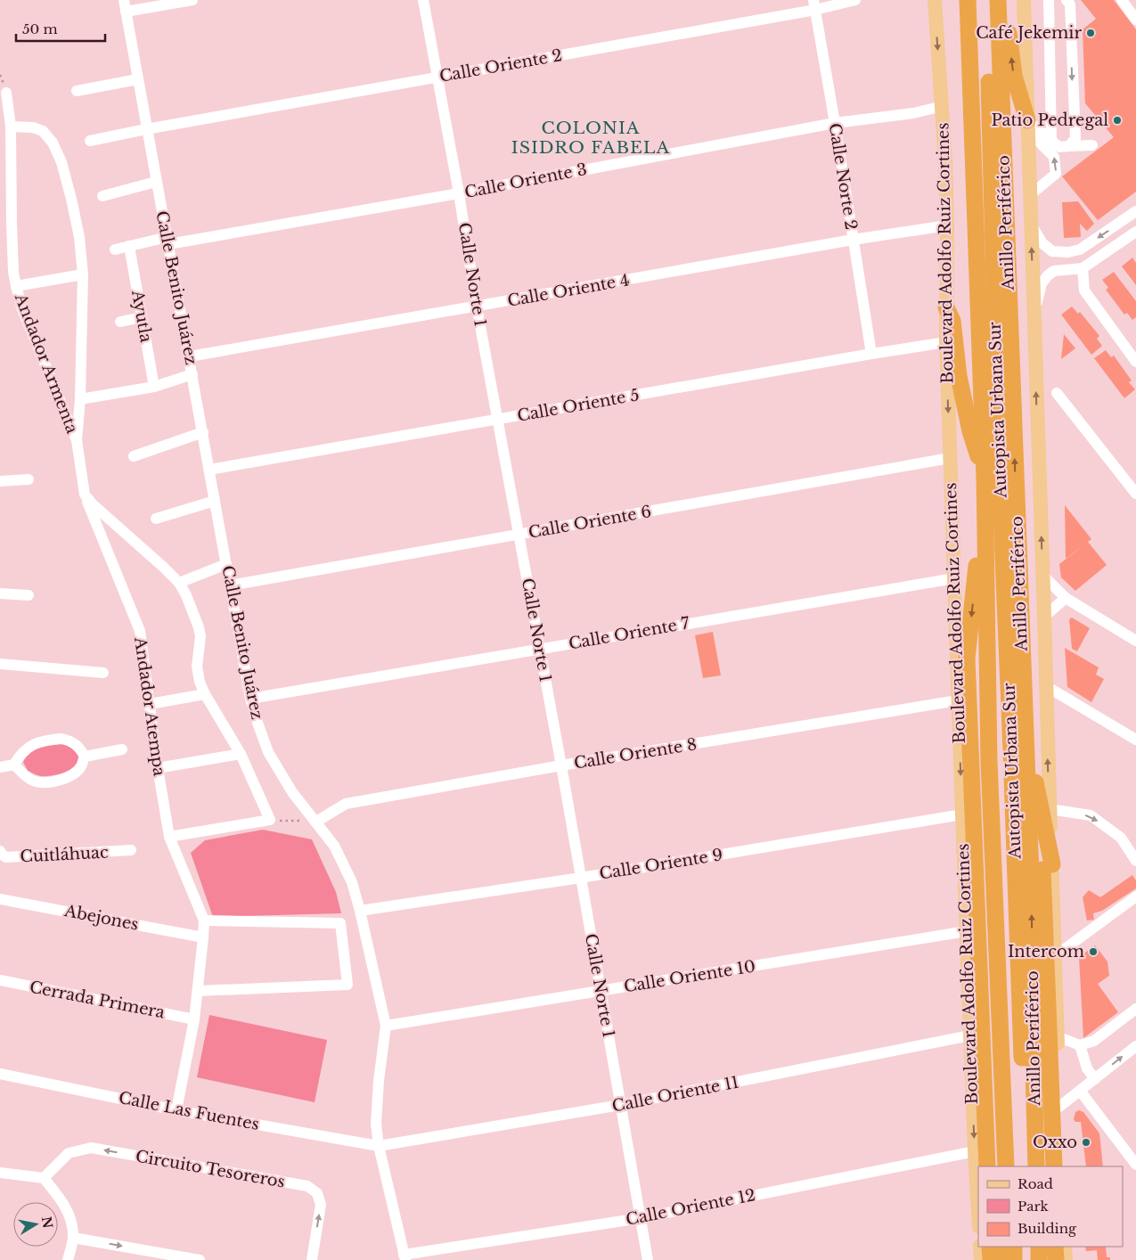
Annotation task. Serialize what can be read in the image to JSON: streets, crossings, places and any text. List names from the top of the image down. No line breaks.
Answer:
{"streets":{"highway":["Anillo Periférico","Autopista Urbana Sur"],"main road":["Boulevard Adolfo Ruiz Cortines"],"street":["Calle Oriente 2","Calle Norte 2","Calle Oriente 3","Calle Norte 1","Calle Benito Juárez","Calle Oriente 4","Ayutla","Andador Armenta","Calle Oriente 5","Calle Oriente 6","Calle Oriente 7","Andador Atempa","Calle Oriente 8","Cuitláhuac","Calle Oriente 9","Abejones","Calle Oriente 10","Cerrada Primera","Calle Oriente 11","Calle Las Fuentes","Circuito Tesoreros","Calle Oriente 12"]},"crossings":[["Calle Oriente 2","Calle Norte 2"],["Calle Oriente 2","Calle Norte 1"],["Calle Oriente 2","Calle Benito Juárez"],["Calle Norte 2","Calle Oriente 3"],["Calle Norte 2","Calle Oriente 4"],["Calle Norte 2","Calle Oriente 5"],["Calle Oriente 3","Calle Norte 1"],["Calle Oriente 3","Calle Benito Juárez"],["Calle Oriente 3","Ayutla"],["Boulevard Adolfo Ruiz Cortines","Calle Oriente 4"],["Boulevard Adolfo Ruiz Cortines","Calle Oriente 5"],["Boulevard Adolfo Ruiz Cortines","Calle Oriente 6"],["Boulevard Adolfo Ruiz Cortines","Calle Oriente 7"],["Boulevard Adolfo Ruiz Cortines","Calle Oriente 8"],["Boulevard Adolfo Ruiz Cortines","Calle Oriente 9"],["Boulevard Adolfo Ruiz Cortines","Calle Oriente 10"],["Boulevard Adolfo Ruiz Cortines","Calle Oriente 11"],["Boulevard Adolfo Ruiz Cortines","Calle Oriente 12"],["Calle Norte 1","Calle Oriente 4"],["Calle Norte 1","Calle Oriente 5"],["Calle Norte 1","Calle Oriente 6"],["Calle Norte 1","Calle Oriente 7"],["Calle Norte 1","Calle Oriente 8"],["Calle Norte 1","Calle Oriente 9"],["Calle Norte 1","Calle Oriente 10"],["Calle Norte 1","Calle Oriente 11"],["Calle Norte 1","Calle Oriente 12"],["Calle Benito Juárez","Calle Oriente 4"],["Calle Benito Juárez","Calle Oriente 5"],["Calle Benito Juárez","Calle Oriente 6"],["Calle Benito Juárez","Calle Oriente 7"],["Calle Benito Juárez","Calle Oriente 8"],["Calle Benito Juárez","Calle Oriente 9"],["Calle Benito Juárez","Calle Oriente 10"],["Calle Benito Juárez","Calle Oriente 11"],["Calle Benito Juárez","Calle Las Fuentes"],["Calle Benito Juárez","Calle Oriente 12"],["Andador Armenta","Andador Atempa"],["Calle Oriente 11","Calle Las Fuentes"]],"districts":["COLONIA ISIDRO FABELA"],"places":["Café Jekemir","Patio Pedregal","Intercom","Oxxo"],"legend":["Road","Park","Building"],"scale_bar":"50 m","north":"right"}
